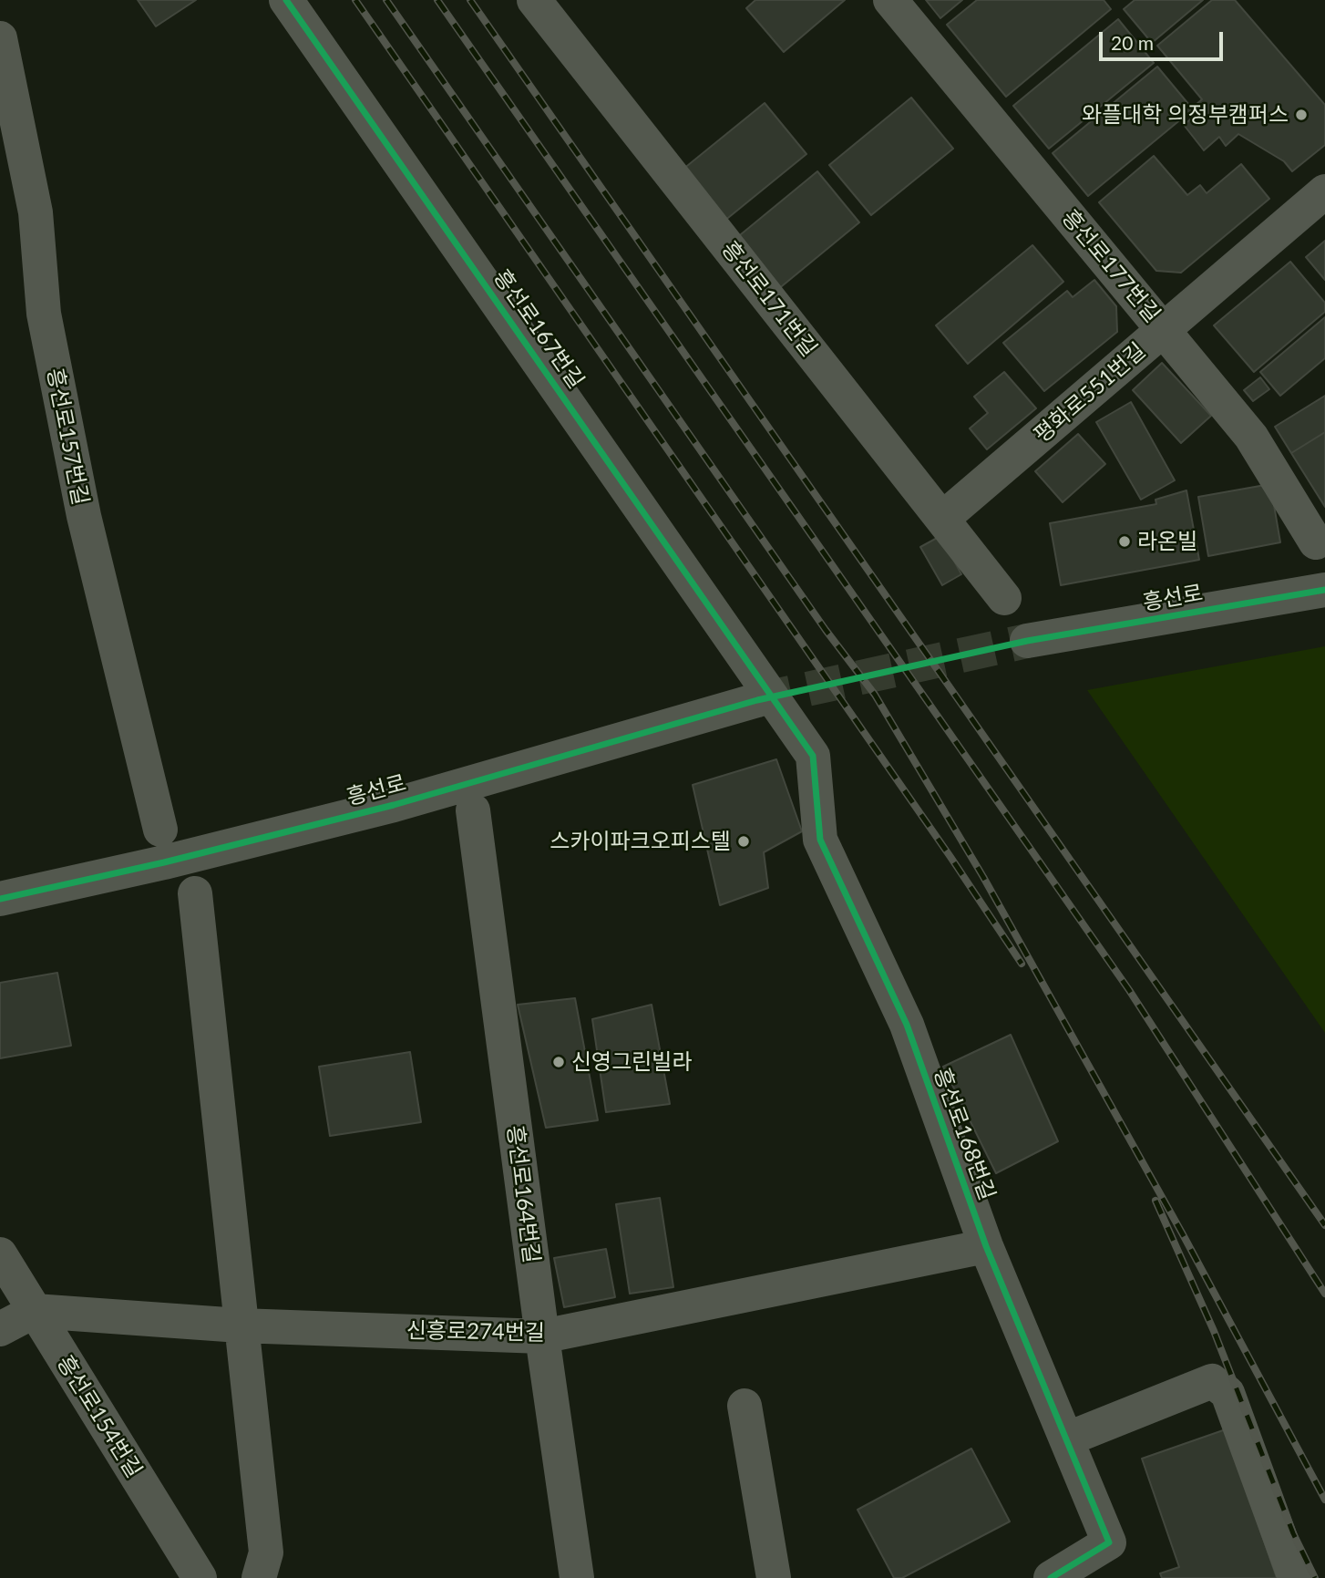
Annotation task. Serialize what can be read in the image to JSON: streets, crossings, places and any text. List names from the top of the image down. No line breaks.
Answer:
{"streets":{"street":["흥선로177번길","흥선로171번길","흥선로167번길","평화로551번길","흥선로157번길","흥선로","흥선로168번길","흥선로164번길","신흥로274번길","흥선로154번길"]},"crossings":[["흥선로177번길","평화로551번길"],["흥선로171번길","평화로551번길"],["흥선로167번길","흥선로"],["흥선로167번길","흥선로168번길"],["흥선로","흥선로168번길"],["흥선로168번길","신흥로274번길"],["흥선로164번길","신흥로274번길"],["신흥로274번길","흥선로154번길"]],"places":["와플대학 의정부캠퍼스","라온빌","스카이파크오피스텔","신영그린빌라"],"scale_bar":"20 m"}
